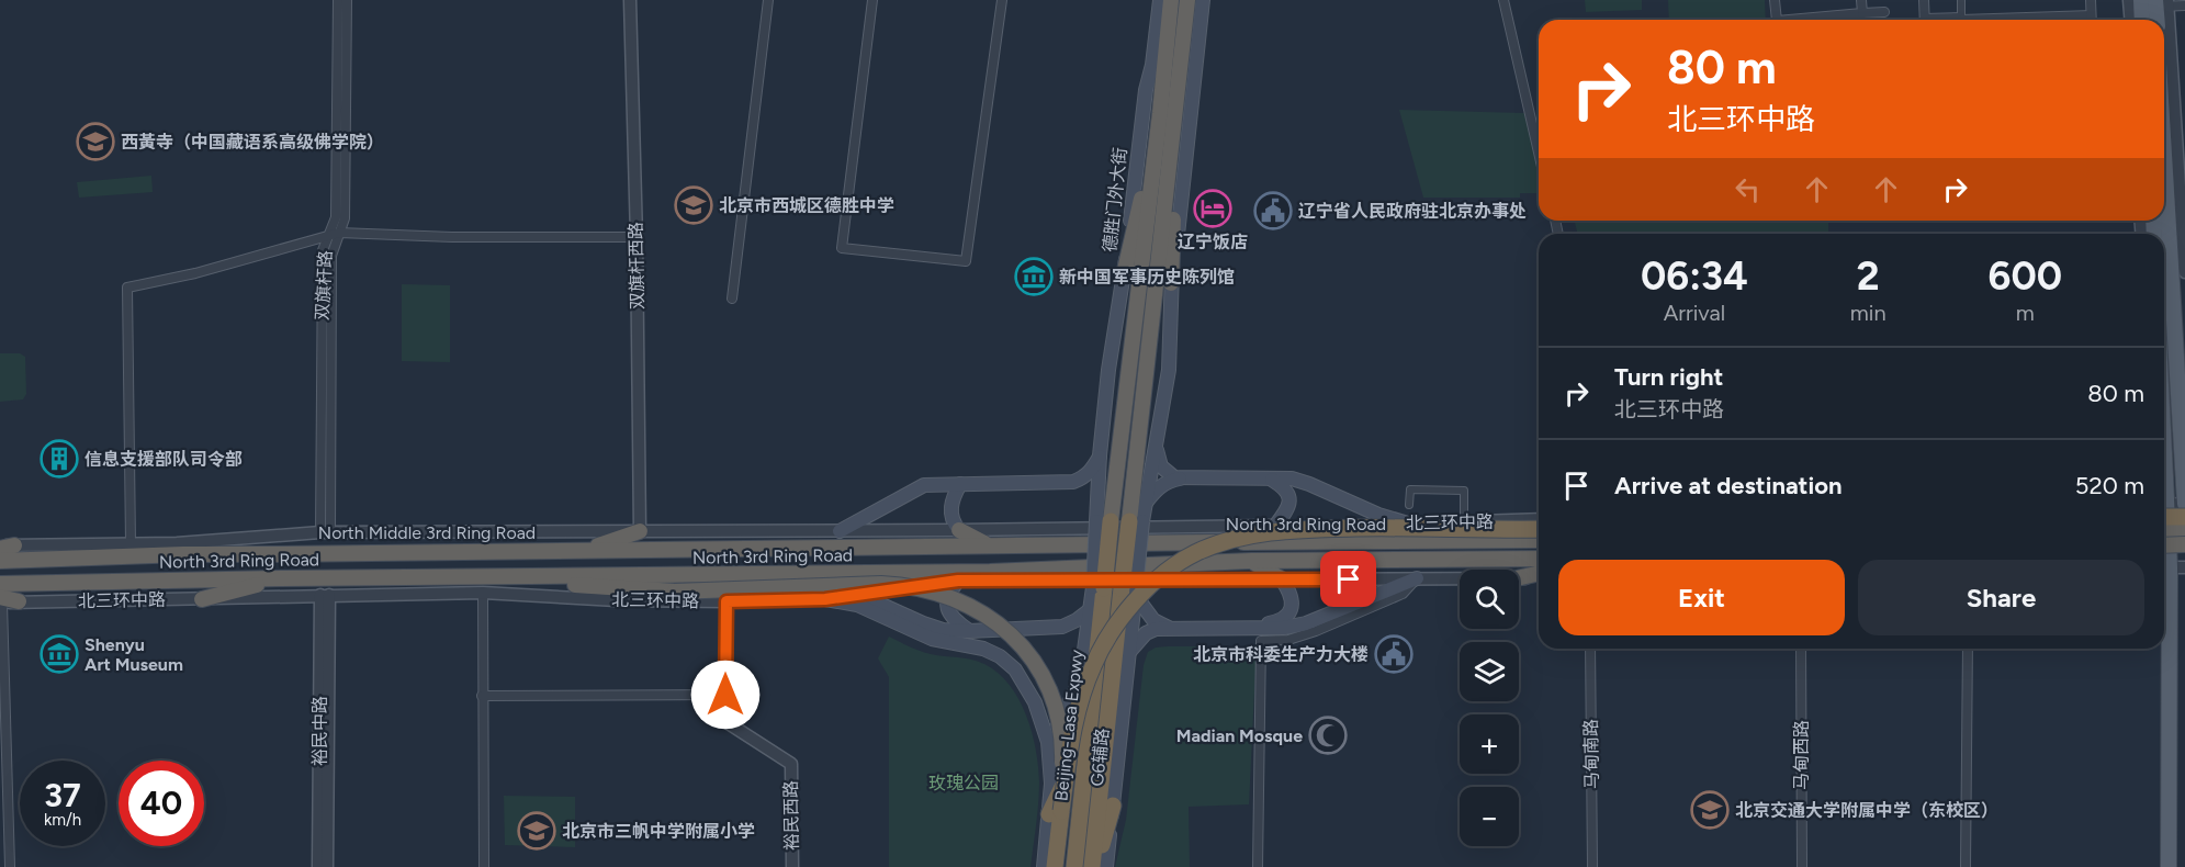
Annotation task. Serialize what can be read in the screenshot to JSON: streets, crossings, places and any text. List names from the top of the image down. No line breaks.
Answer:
{"streets":{"highway":["德胜门外大街","North 3rd Ring Road","Beijing-Lasa Expwy"],"main road":["G6辅路"],"street":["双旗杆西路","双旗杆路","北三环中路","North Middle 3rd Ring Road","裕民中路","马甸南路","马甸西路","裕民西路"]},"crossings":[["德胜门外大街","Beijing-Lasa Expwy"],["双旗杆西路","North Middle 3rd Ring Road"],["双旗杆路","North Middle 3rd Ring Road"],["北三环中路","North 3rd Ring Road"],["北三环中路","North Middle 3rd Ring Road"],["北三环中路","裕民中路"],["北三环中路","裕民西路"],["Beijing-Lasa Expwy","G6辅路"]],"parks":["玫瑰公园"],"places":{"school or university":["西黃寺（中国藏语系高级佛学院）","北京市西城区德胜中学","北京交通大学附属中学（东校区）","北京市三帆中学附属小学"],"hotel":["辽宁饭店"],"public building":["辽宁省人民政府驻北京办事处","北京市科委生产力大楼"],"museum":["新中国军事历史陈列馆","Shenyu Art Museum"],"building":["信息支援部队司令部"],"mosque":["Madian Mosque"]},"page":{"turn":["80 m","北三环中路"],"eta":["06:34","Arrival","2","min","600","m"],"list":[{"name":"Turn right","note":"北三环中路","value":"80 m"},{"name":"Arrive at destination","value":"520 m"}],"buttons":["Exit","Share"],"map_buttons":["+","−"],"speed":"37 km/h","limit":"40"}}
